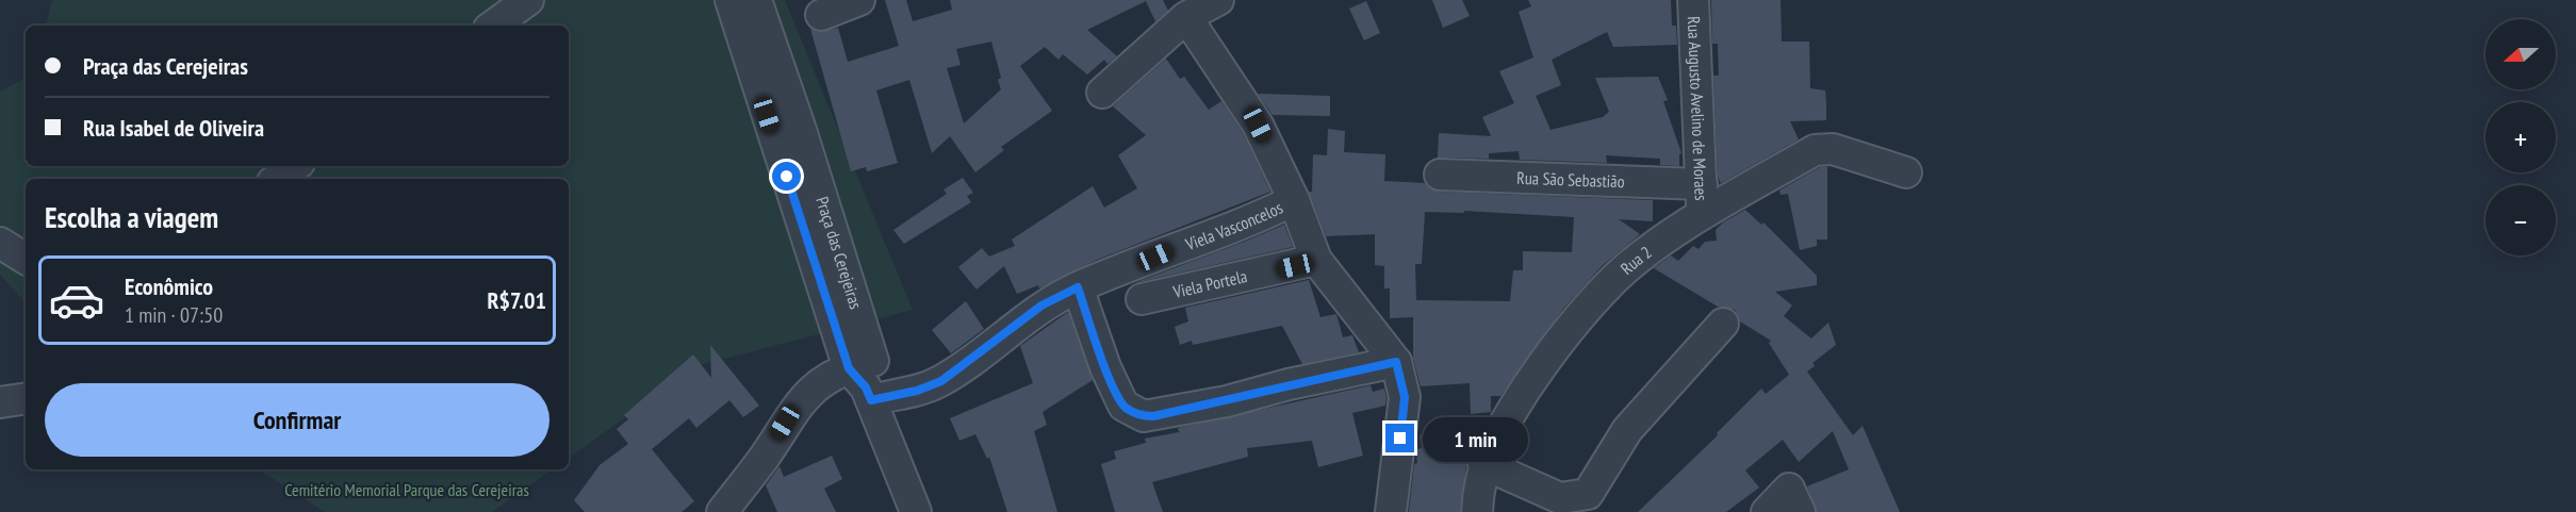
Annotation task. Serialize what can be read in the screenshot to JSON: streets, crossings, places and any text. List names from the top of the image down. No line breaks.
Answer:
{"streets":{"street":["Rua Augusto Avelino de Moraes","Rua São Sebastião","Viela Vasconcelos","Praça das Cerejeiras","Rua 2","Viela Portela"]},"crossings":[["Rua Augusto Avelino de Moraes","Rua São Sebastião"],["Rua Augusto Avelino de Moraes","Rua 2"],["Viela Vasconcelos","Praça das Cerejeiras"]],"parks":["Cemitério Memorial Parque das Cerejeiras"],"north":"left","page":{"map_buttons":["+","−"],"banner":["Praça das Cerejeiras","Rua Isabel de Oliveira"],"heading":"Escolha a viagem","list":[{"name":"Econômico","note":"1 min · 07:50","value":"R$7.01"}],"buttons":"Confirmar","bubble":"1 min"}}
